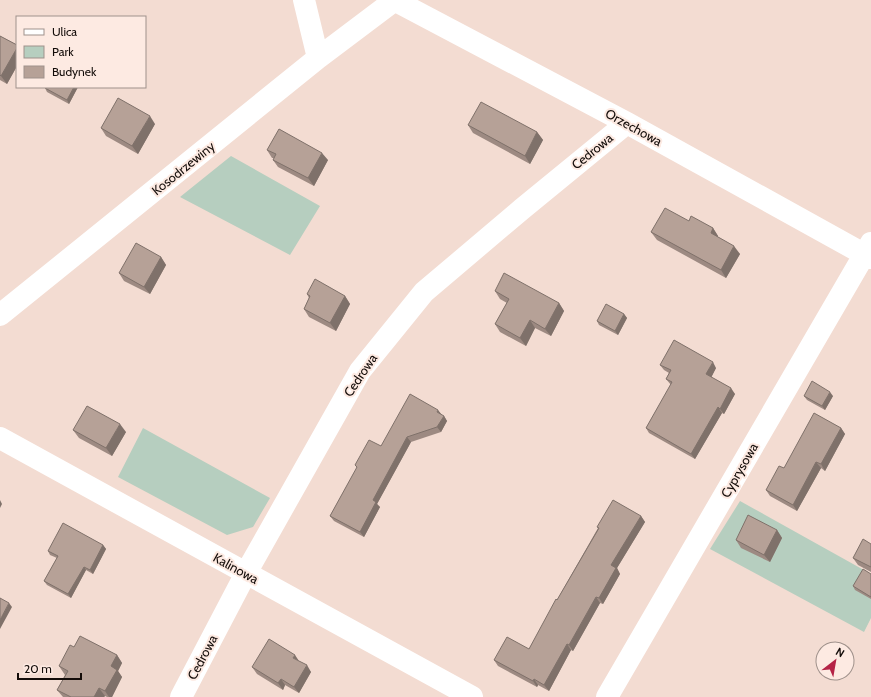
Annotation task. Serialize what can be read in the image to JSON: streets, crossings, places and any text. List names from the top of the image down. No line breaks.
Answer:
{"streets":{"street":["Orzechowa","Cedrowa","Kosodrzewiny","Cyprysowa","Kalinowa"]},"crossings":[["Orzechowa","Cedrowa"],["Orzechowa","Kosodrzewiny"],["Orzechowa","Cyprysowa"],["Cedrowa","Kalinowa"]],"legend":["Ulica","Park","Budynek"],"scale_bar":"20 m","north":"top right"}
